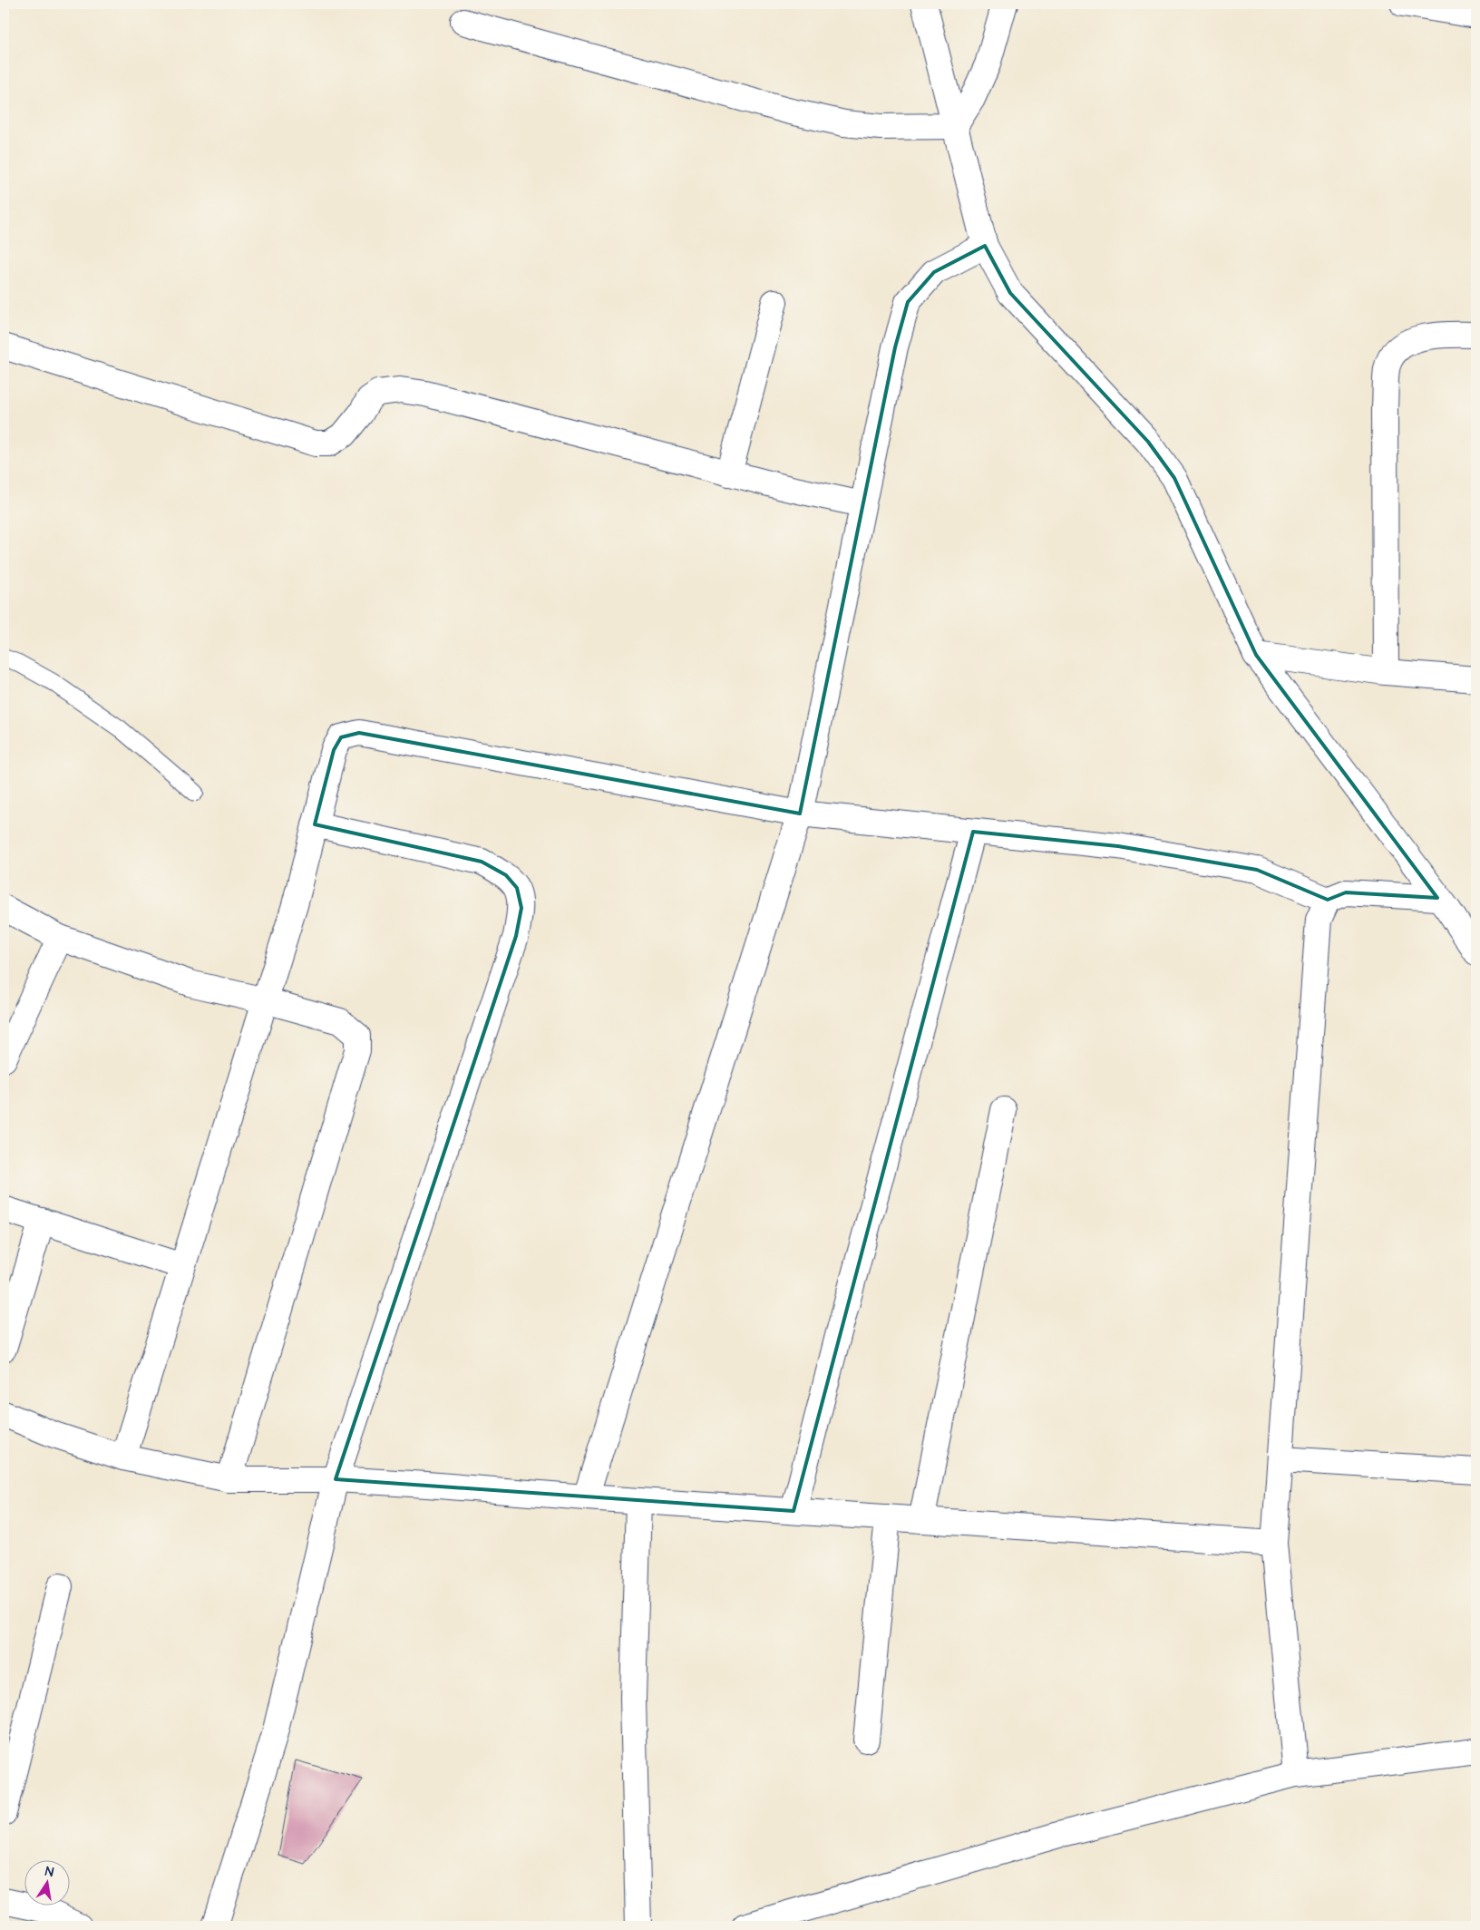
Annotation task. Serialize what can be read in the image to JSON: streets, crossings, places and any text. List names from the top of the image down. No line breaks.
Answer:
{"north":"top"}
